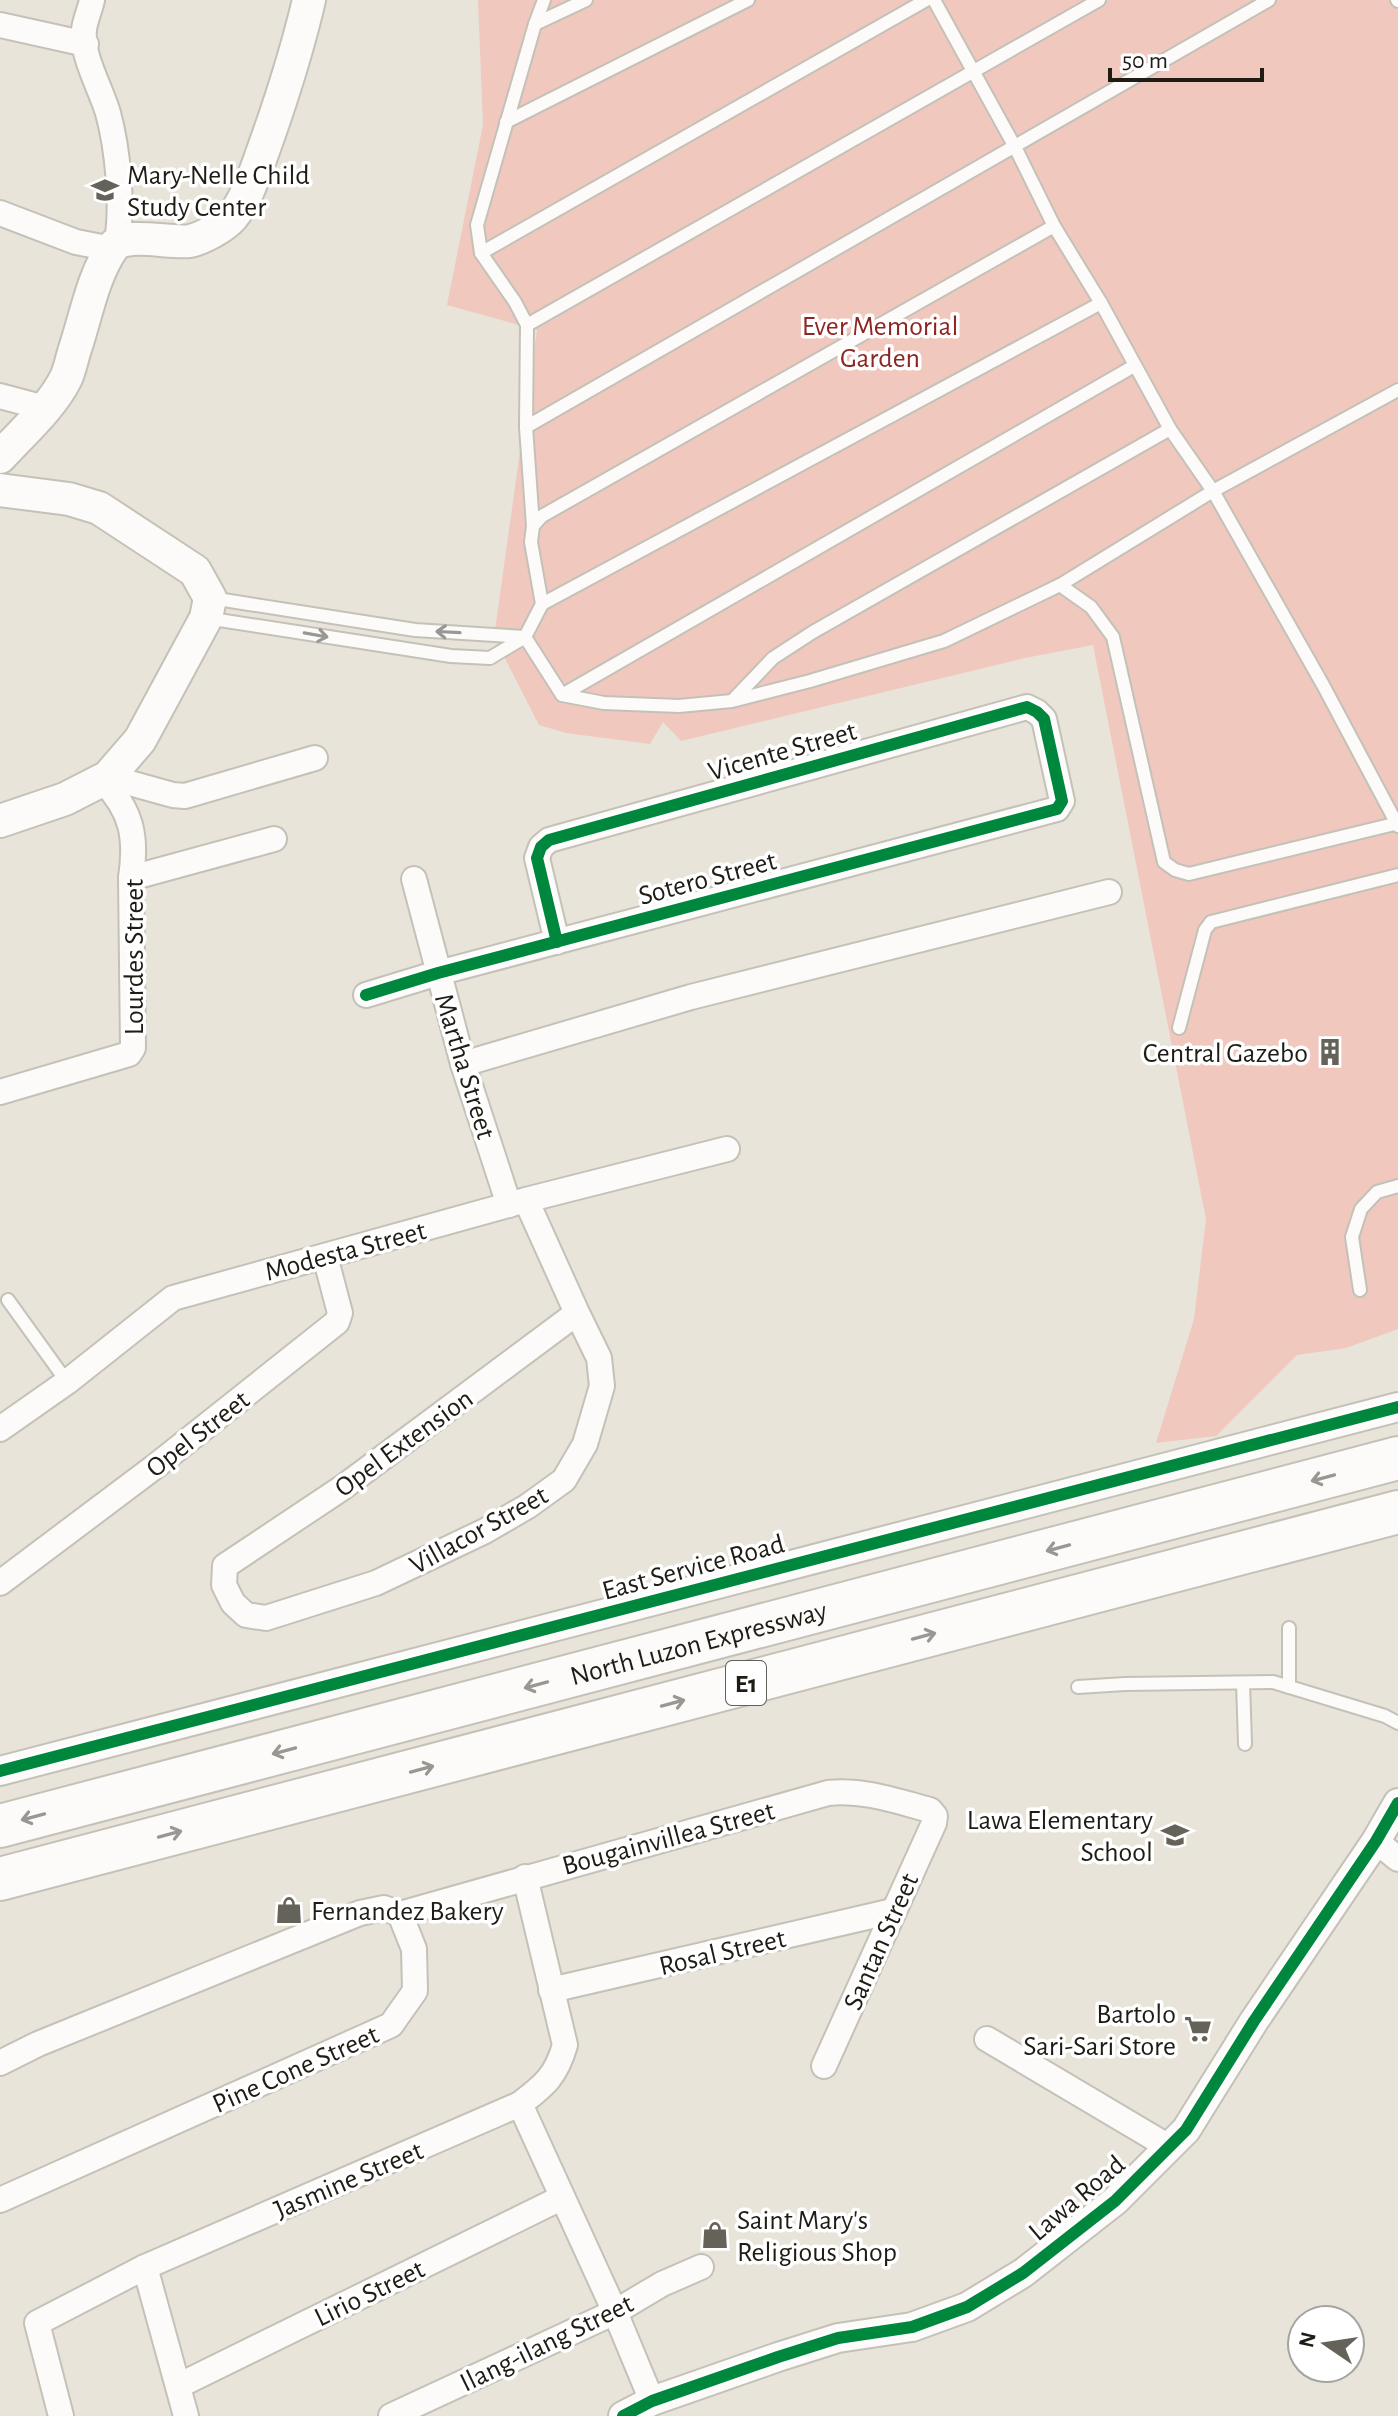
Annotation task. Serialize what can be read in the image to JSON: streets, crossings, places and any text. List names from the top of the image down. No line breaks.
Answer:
{"streets":{"highway":["North Luzon Expressway","E1"],"street":["Vicente Street","Sotero Street","Lourdes Street","Martha Street","Modesta Street","Opel Street","Opel Extension","Villacor Street","East Service Road","Bougainvillea Street","Santan Street","Rosal Street","Pine Cone Street","Jasmine Street","Lawa Road","Lirio Street","Ilang-ilang Street"]},"crossings":[["Vicente Street","Sotero Street"],["Sotero Street","Martha Street"],["Martha Street","Modesta Street"],["Martha Street","Villacor Street"],["Modesta Street","Opel Street"],["Modesta Street","Villacor Street"],["Opel Extension","Villacor Street"],["Bougainvillea Street","Santan Street"],["Bougainvillea Street","Pine Cone Street"],["Bougainvillea Street","Jasmine Street"],["Santan Street","Rosal Street"],["Rosal Street","Jasmine Street"]],"parks":["Ever Memorial Garden"],"places":{"school or university":["Mary-Nelle Child Study Center","Lawa Elementary School"],"building":["Central Gazebo"],"shop":["Fernandez Bakery","Saint Mary's Religious Shop"],"supermarket":["Bartolo Sari-Sari Store"]},"scale_bar":"50 m","north":"left"}
